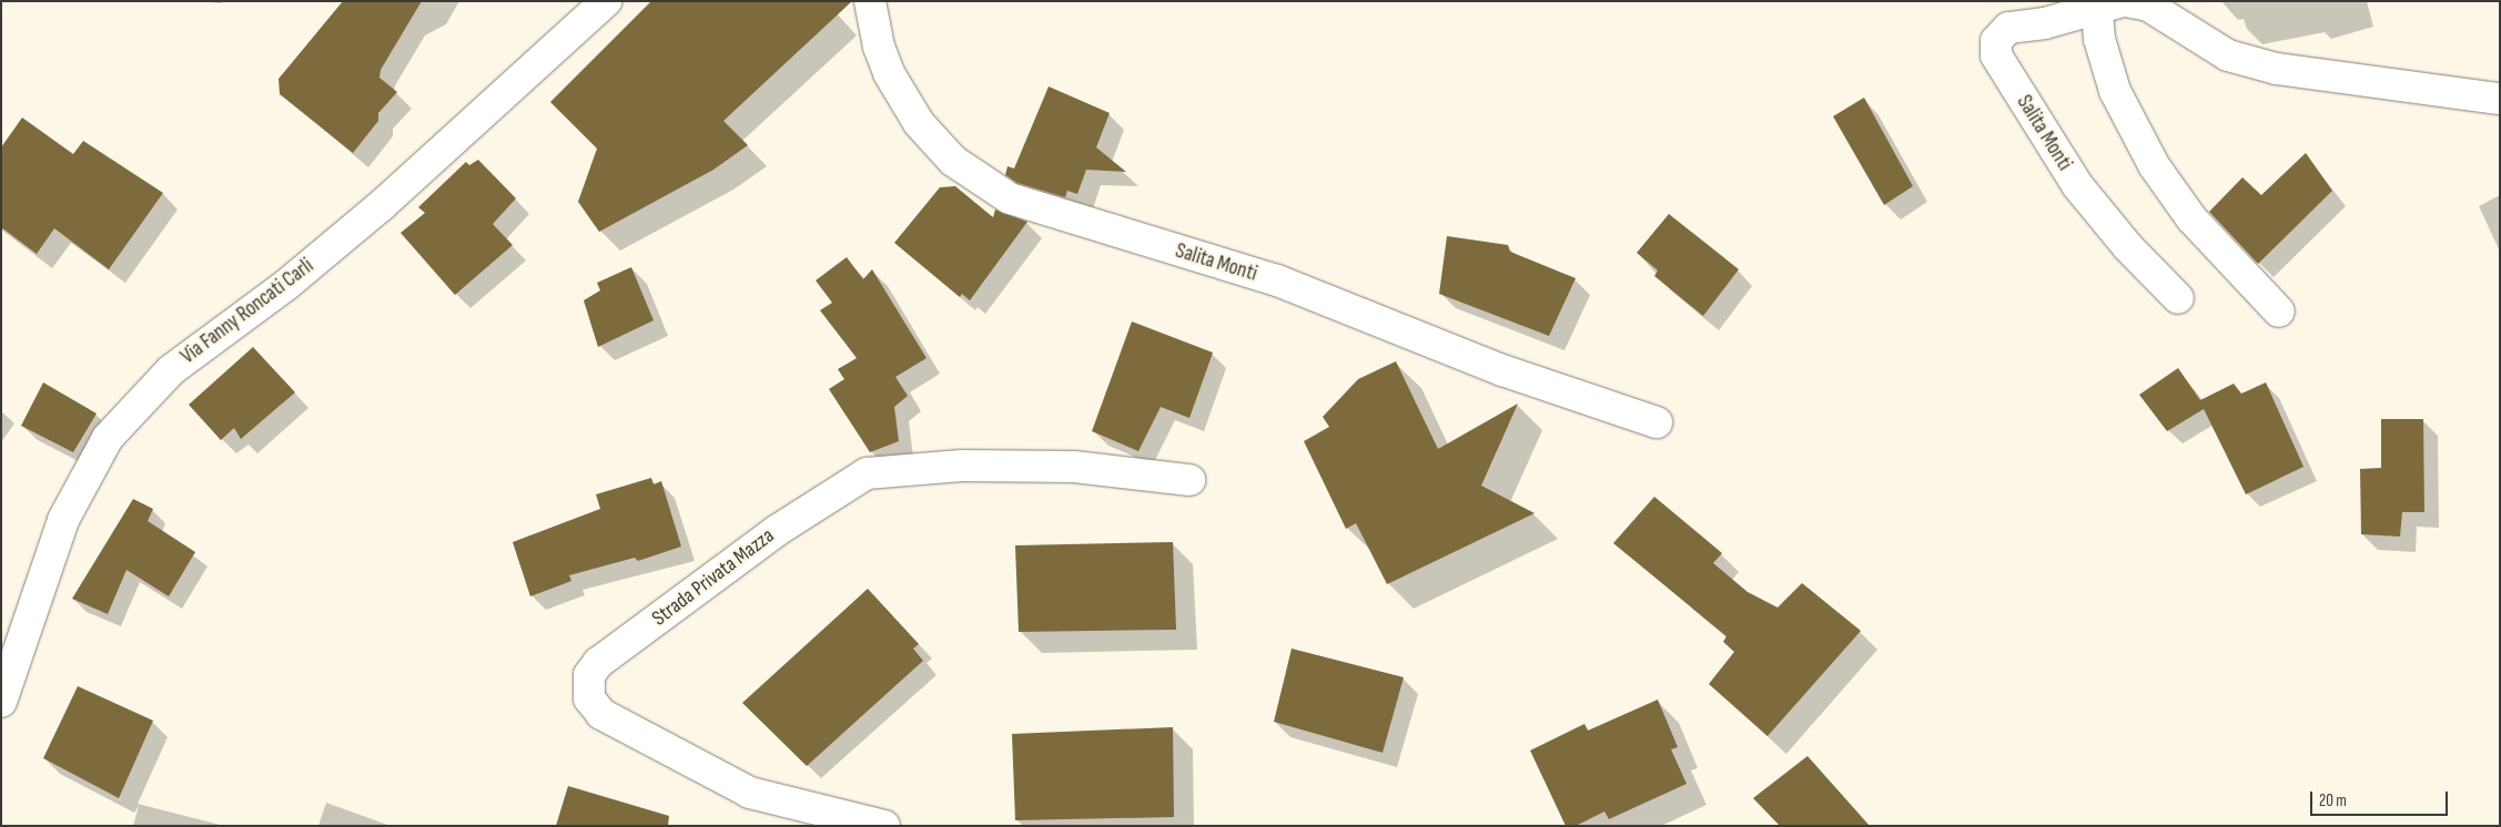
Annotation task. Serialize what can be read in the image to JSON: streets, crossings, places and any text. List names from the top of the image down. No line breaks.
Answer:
{"streets":{"street":["Salita Monti","Via Fanny Roncati Carli","Strada Privata Mazza"]},"scale_bar":"20 m"}
